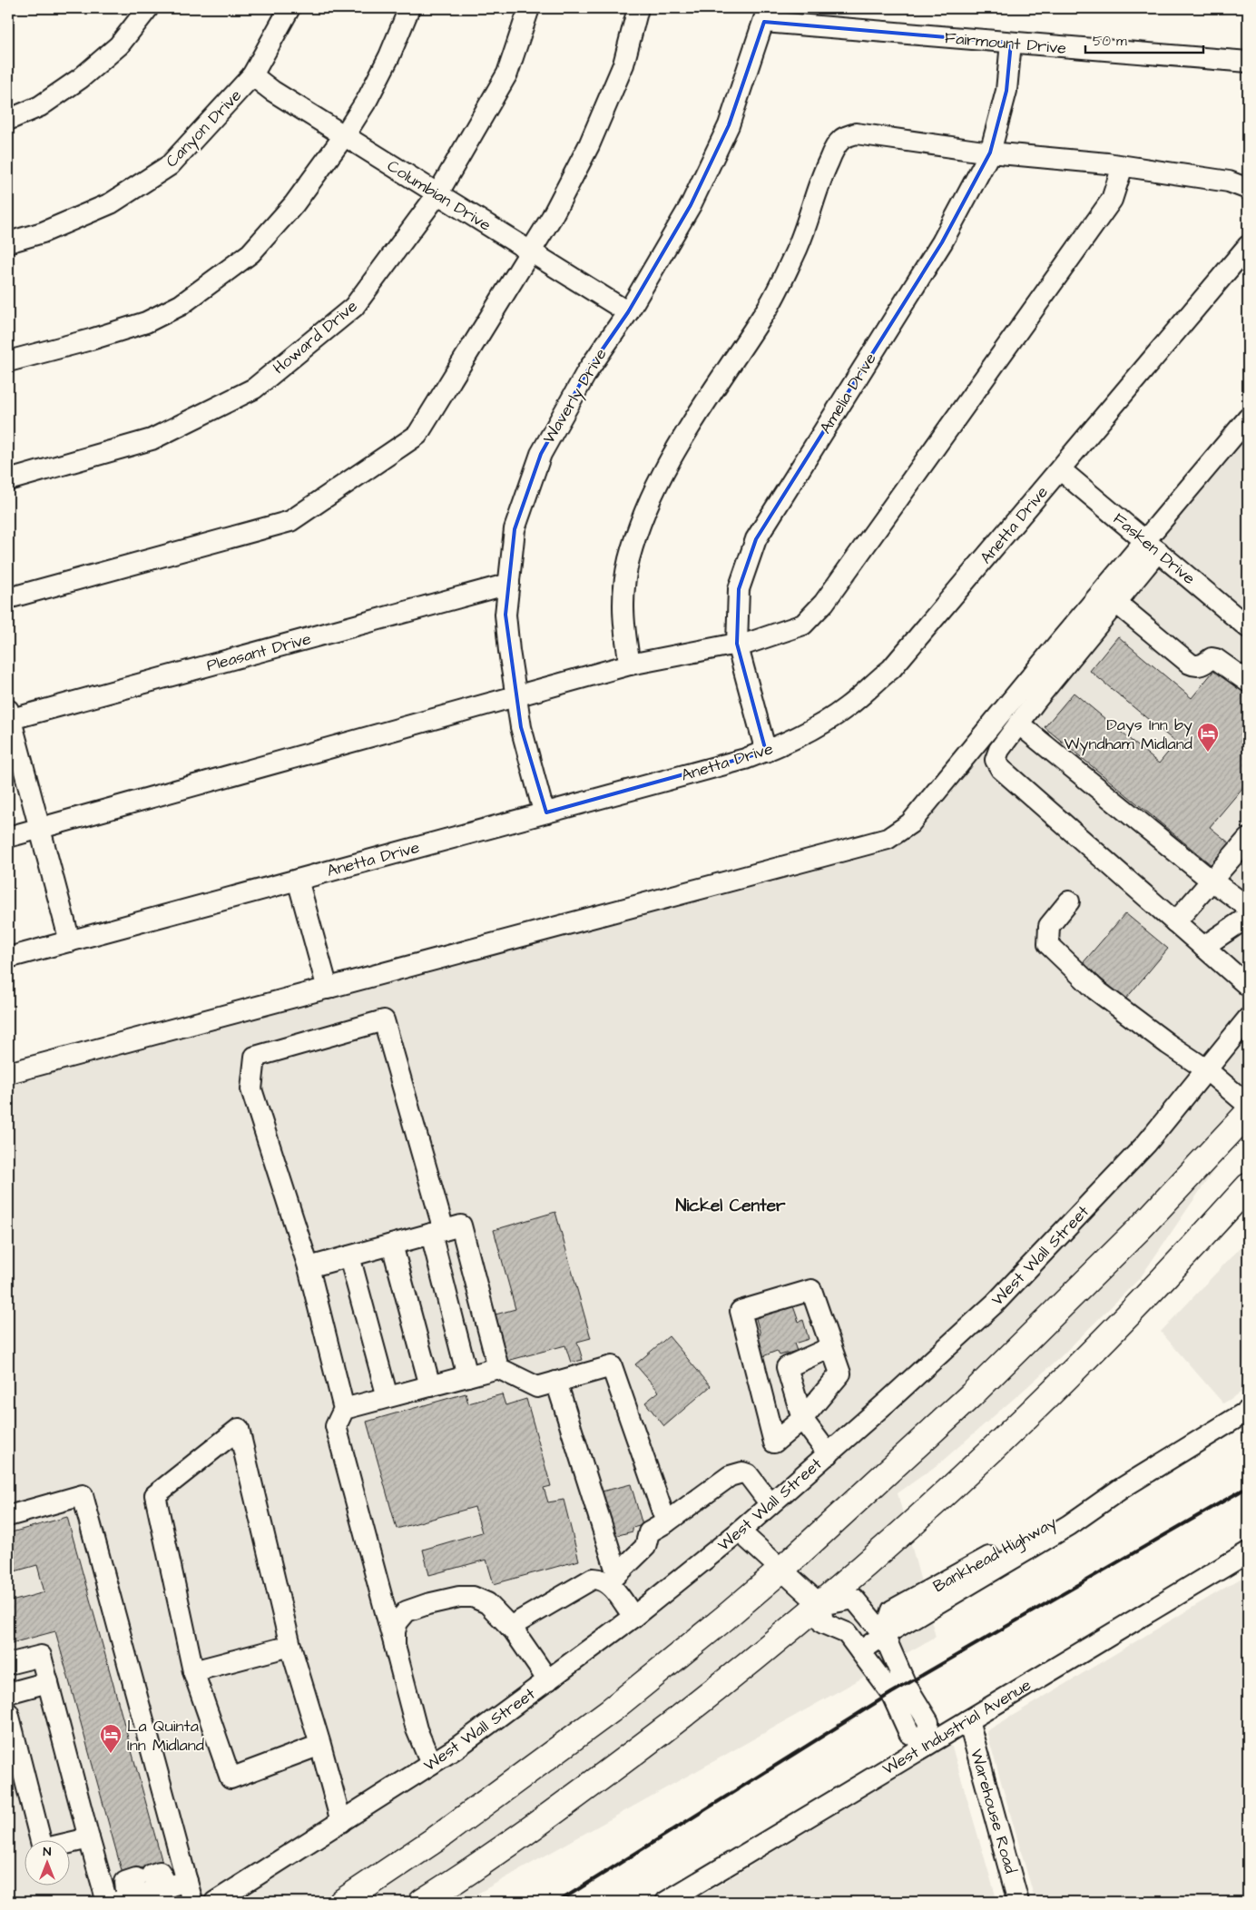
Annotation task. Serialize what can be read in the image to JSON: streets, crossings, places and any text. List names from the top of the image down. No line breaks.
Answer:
{"streets":{"street":["Fairmount Drive","Canyon Drive","Columbian Drive","Howard Drive","Amelia Drive","Waverly Drive","Anetta Drive","Fasken Drive","Pleasant Drive","West Wall Street","Bankhead Highway","West Industrial Avenue","Warehouse Road"]},"crossings":[["Fairmount Drive","Amelia Drive"],["Fairmount Drive","Waverly Drive"],["Canyon Drive","Columbian Drive"],["Columbian Drive","Howard Drive"],["Columbian Drive","Waverly Drive"],["Amelia Drive","Anetta Drive"],["Waverly Drive","Anetta Drive"],["Waverly Drive","Pleasant Drive"],["Anetta Drive","Fasken Drive"],["West Industrial Avenue","Warehouse Road"]],"districts":["Nickel Center"],"places":{"hotel":["Days Inn by Wyndham Midland","La Quinta Inn Midland"]},"scale_bar":"50 m","north":"top"}
